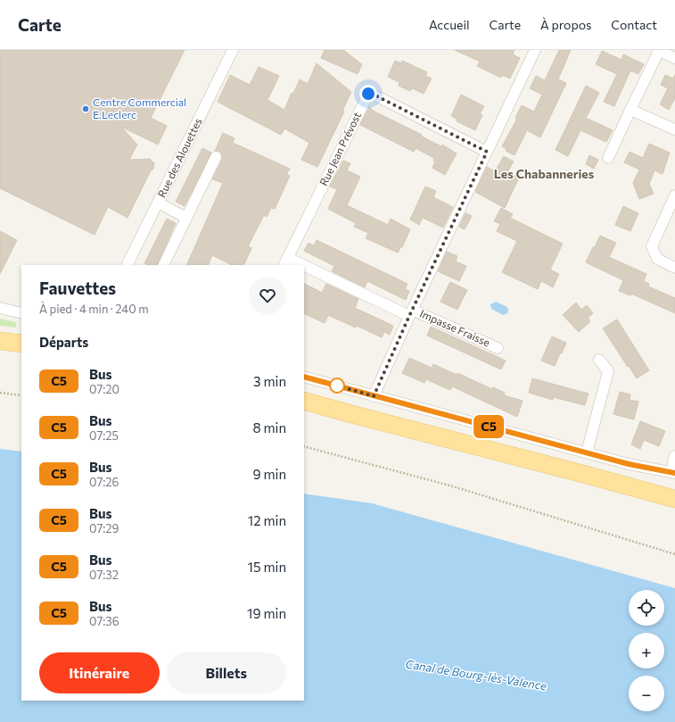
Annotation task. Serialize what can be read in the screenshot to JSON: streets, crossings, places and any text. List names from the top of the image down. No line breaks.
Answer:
{"streets":{"street":["Rue Jean Prévost","Rue des Alouettes","Impasse Fraisse"]},"crossings":[["Rue Jean Prévost","Impasse Fraisse"]],"districts":["Les Chabanneries"],"water":["Canal de Bourg-lès-Valence"],"places":["Centre Commercial E.Leclerc"],"lines":["bus line C5"],"page":{"header":"Carte","nav":["Accueil","Carte","À propos","Contact"],"on_map":"C5","heading":[["Fauvettes","À pied · 4 min · 240 m"],"Départs"],"list":[{"mark":"C5","name":"Bus","note":"07:20","value":"3 min"},{"mark":"C5","name":"Bus","note":"07:25","value":"8 min"},{"mark":"C5","name":"Bus","note":"07:26","value":"9 min"},{"mark":"C5","name":"Bus","note":"07:29","value":"12 min"},{"mark":"C5","name":"Bus","note":"07:32","value":"15 min"},{"mark":"C5","name":"Bus","note":"07:36","value":"19 min"}],"map_buttons":["+","−"],"buttons":["Itinéraire","Billets"]}}
